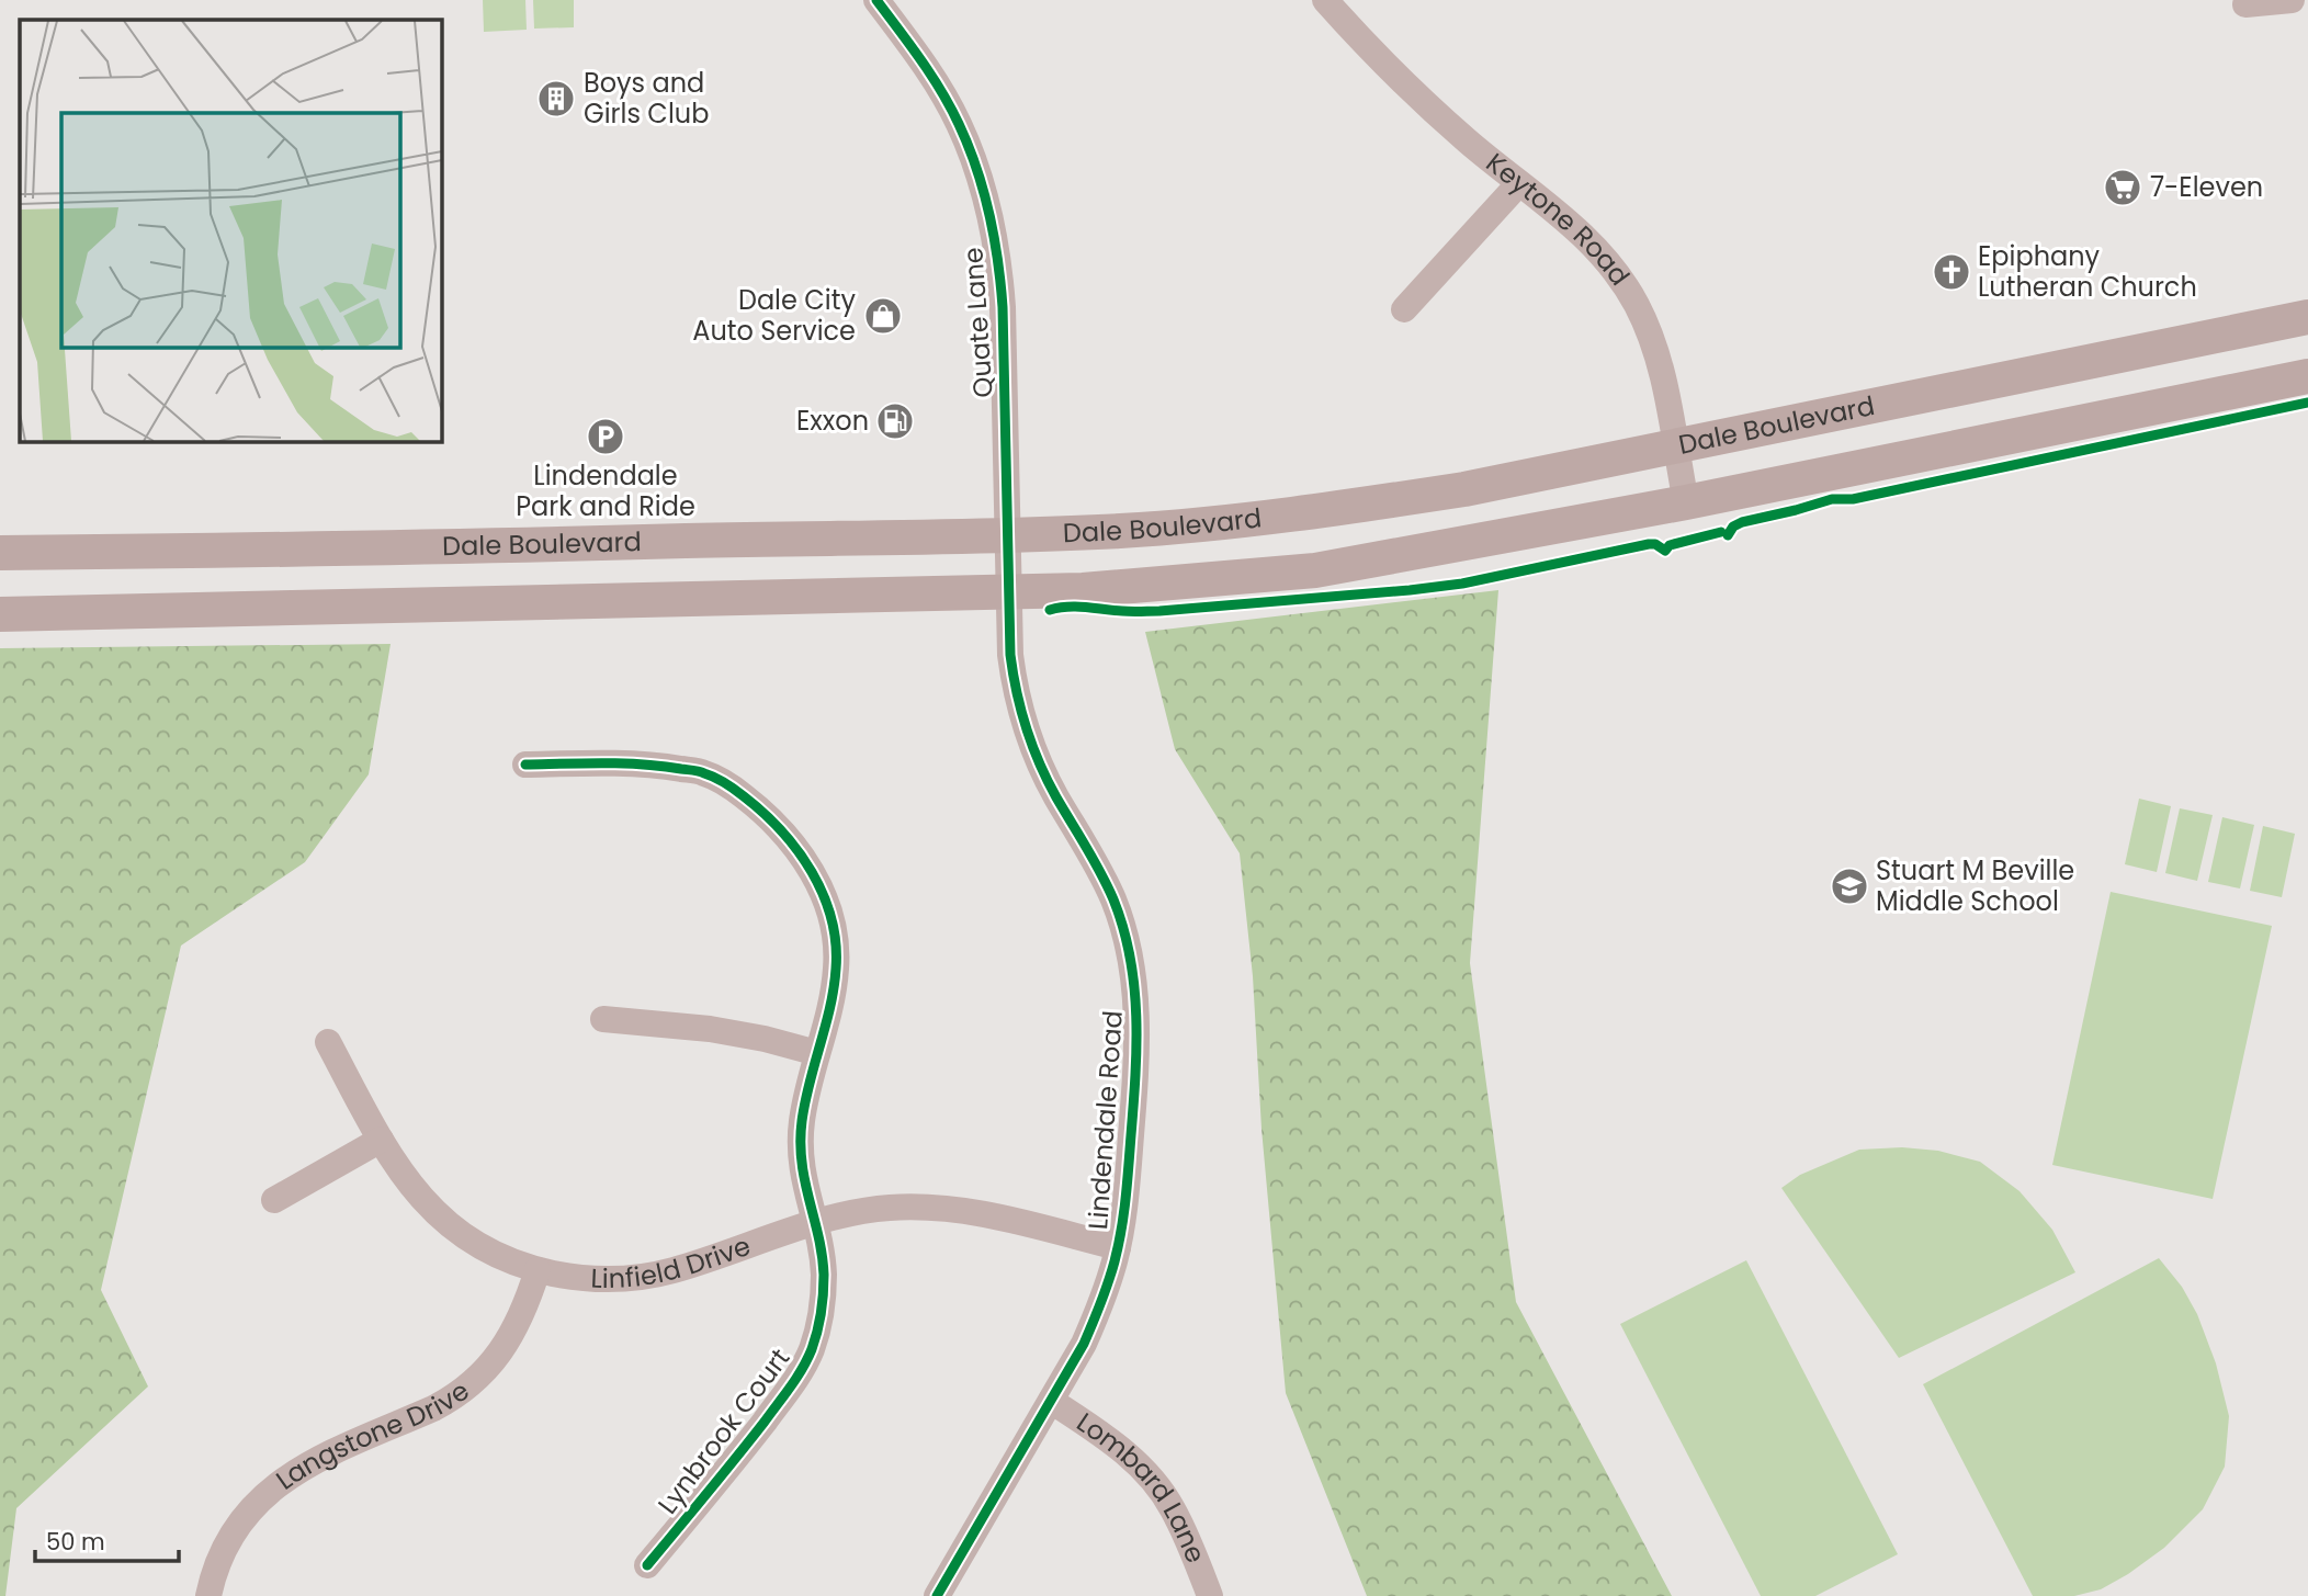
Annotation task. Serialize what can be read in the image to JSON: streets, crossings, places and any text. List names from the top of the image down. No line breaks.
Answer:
{"streets":{"main road":["Dale Boulevard"],"street":["Keytone Road","Quate Lane","Lindendale Road","Linfield Drive","Lynbrook Court","Langstone Drive","Lombard Lane"]},"crossings":[["Keytone Road","Dale Boulevard"],["Quate Lane","Dale Boulevard"],["Quate Lane","Lindendale Road"],["Dale Boulevard","Lindendale Road"],["Lindendale Road","Linfield Drive"],["Lindendale Road","Lombard Lane"],["Linfield Drive","Lynbrook Court"],["Linfield Drive","Langstone Drive"]],"places":{"building":["Boys and Girls Club"],"supermarket":["7-Eleven"],"church":["Epiphany Lutheran Church"],"shop":["Dale City Auto Service"],"fuel station":["Exxon"],"parking":["Lindendale Park and Ride"],"school or university":["Stuart M Beville Middle School"]},"scale_bar":"50 m"}
